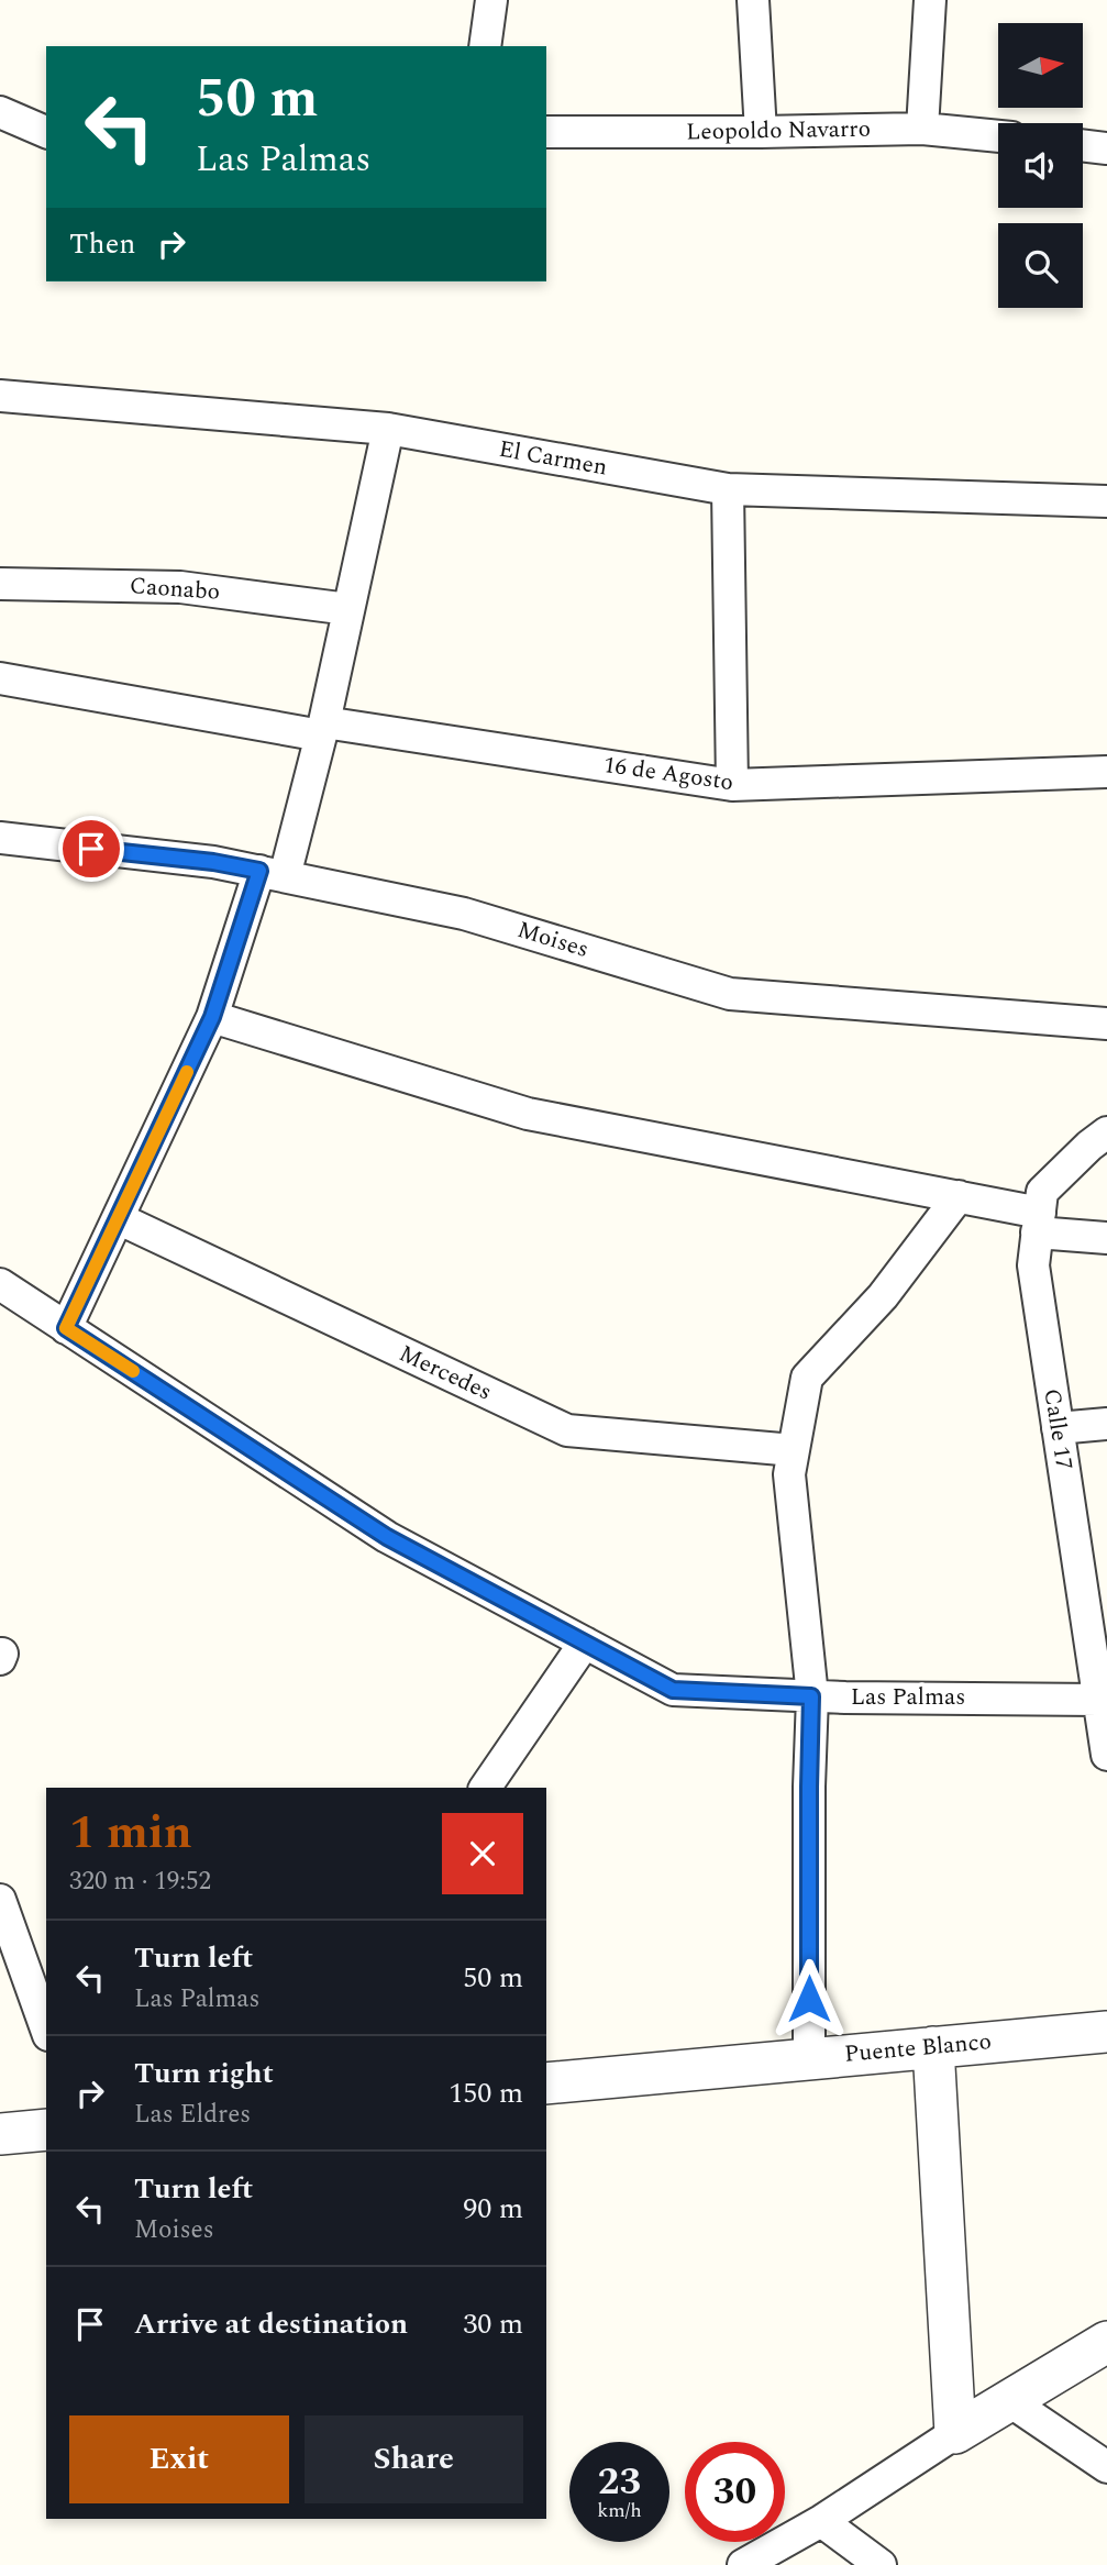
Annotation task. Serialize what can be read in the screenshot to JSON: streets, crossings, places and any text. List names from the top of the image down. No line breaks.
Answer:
{"streets":{"street":["Leopoldo Navarro","El Carmen","Caonabo","16 de Agosto","Moises","Mercedes","Calle 17","Las Palmas","Puente Blanco"]},"crossings":[["Calle 17","Las Palmas"]],"north":"right","page":{"turn":["50 m","Las Palmas"],"then":"Then","heading":["1 min","320 m · 19:52"],"list":[{"name":"Turn left","note":"Las Palmas","value":"50 m"},{"name":"Turn right","note":"Las Eldres","value":"150 m"},{"name":"Turn left","note":"Moises","value":"90 m"},{"name":"Arrive at destination","value":"30 m"}],"buttons":["Exit","Share"],"speed":"23 km/h","limit":"30"}}
